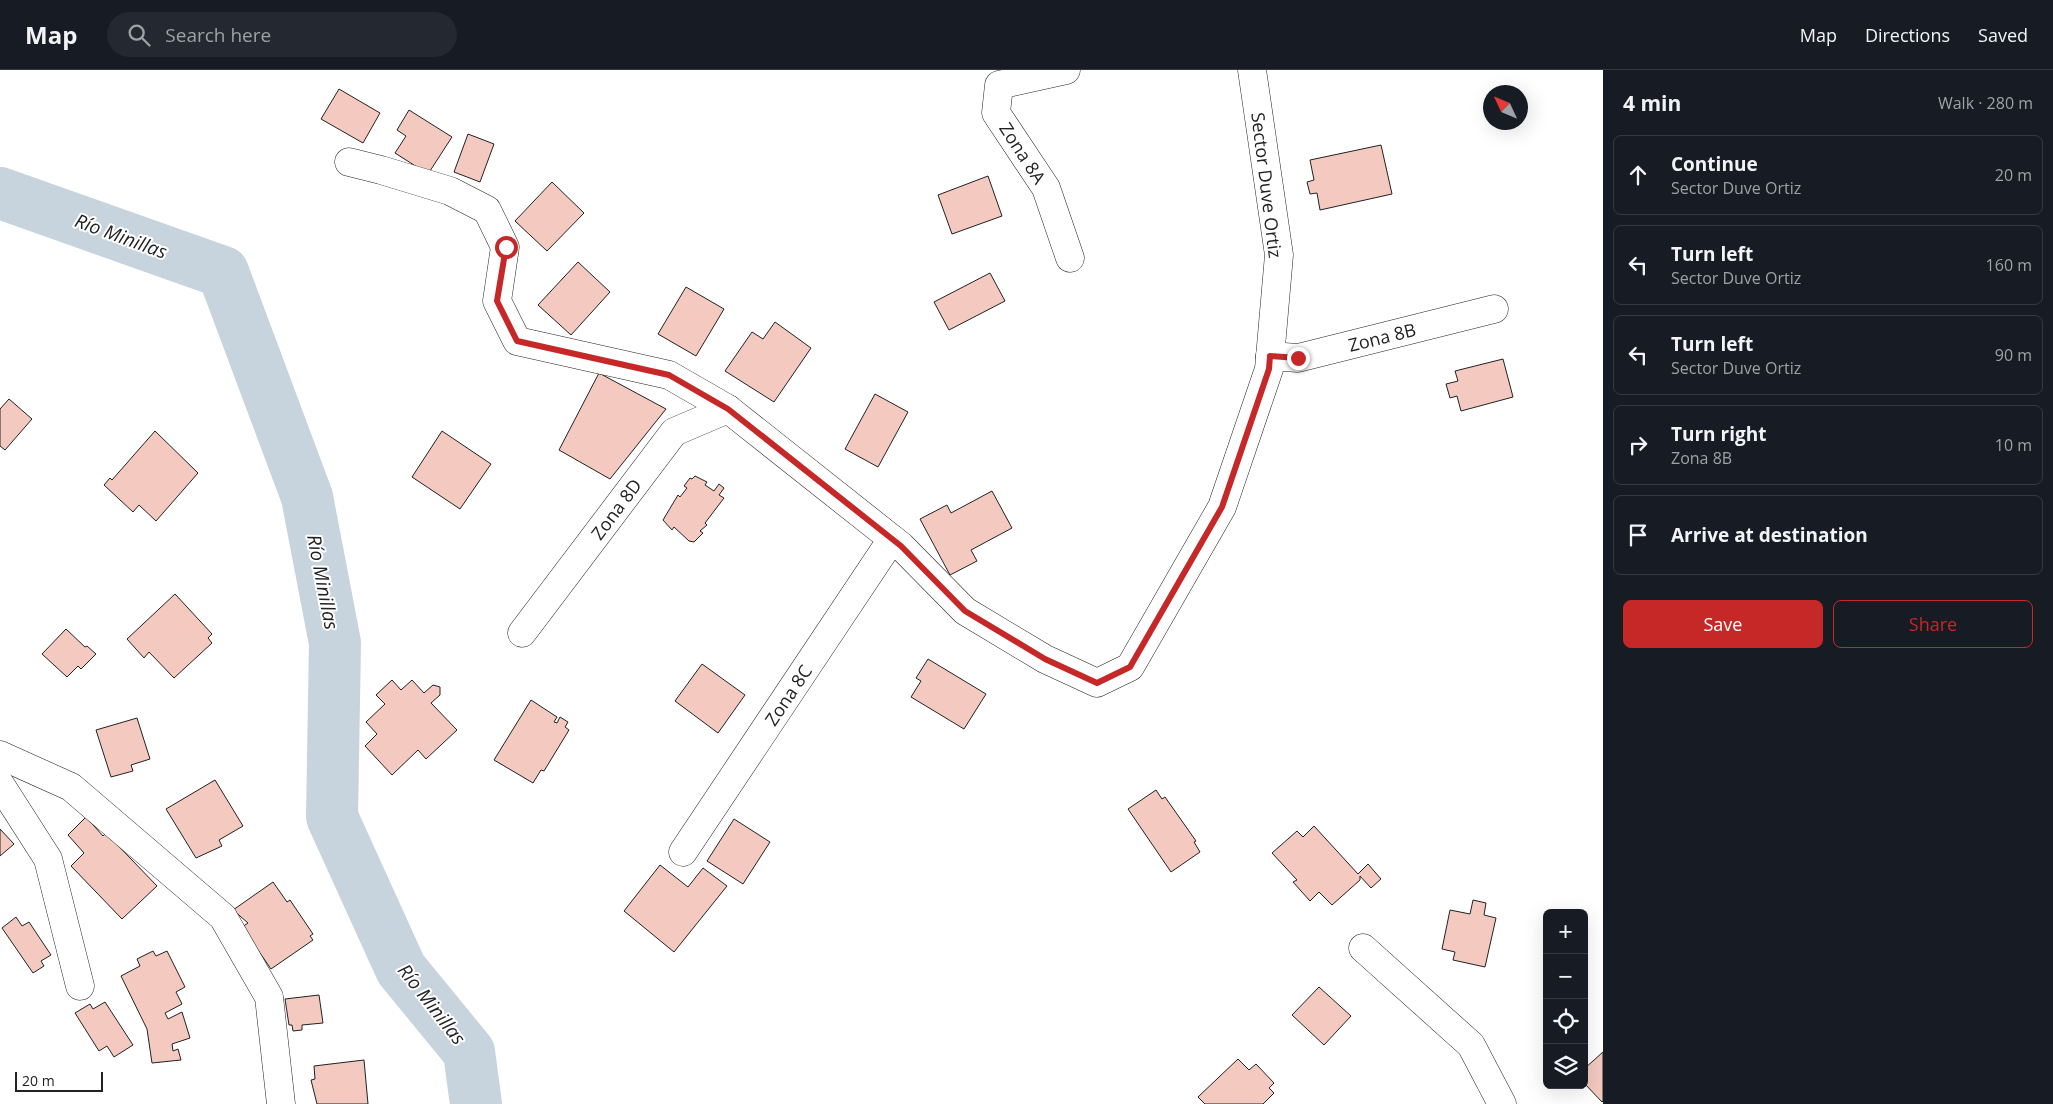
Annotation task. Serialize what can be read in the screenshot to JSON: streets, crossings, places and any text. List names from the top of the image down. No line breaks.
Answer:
{"streets":{"street":["Zona 8A","Sector Duve Ortiz","Zona 8B","Zona 8D","Zona 8C"]},"crossings":[["Sector Duve Ortiz","Zona 8B"],["Sector Duve Ortiz","Zona 8D"],["Sector Duve Ortiz","Zona 8C"]],"water":["Río Minillas"],"scale_bar":"20 m","north":"top left","page":{"header":"Map","search":"Search here","nav":["Map","Directions","Saved"],"heading":["4 min","Walk · 280 m"],"list":[["Continue","Sector Duve Ortiz","20 m"],["Turn left","Sector Duve Ortiz","160 m"],["Turn left","Sector Duve Ortiz","90 m"],["Turn right","Zona 8B","10 m"],"Arrive at destination"],"buttons":["Save","Share"],"map_buttons":["+","−"],"scale":"20 m"}}
